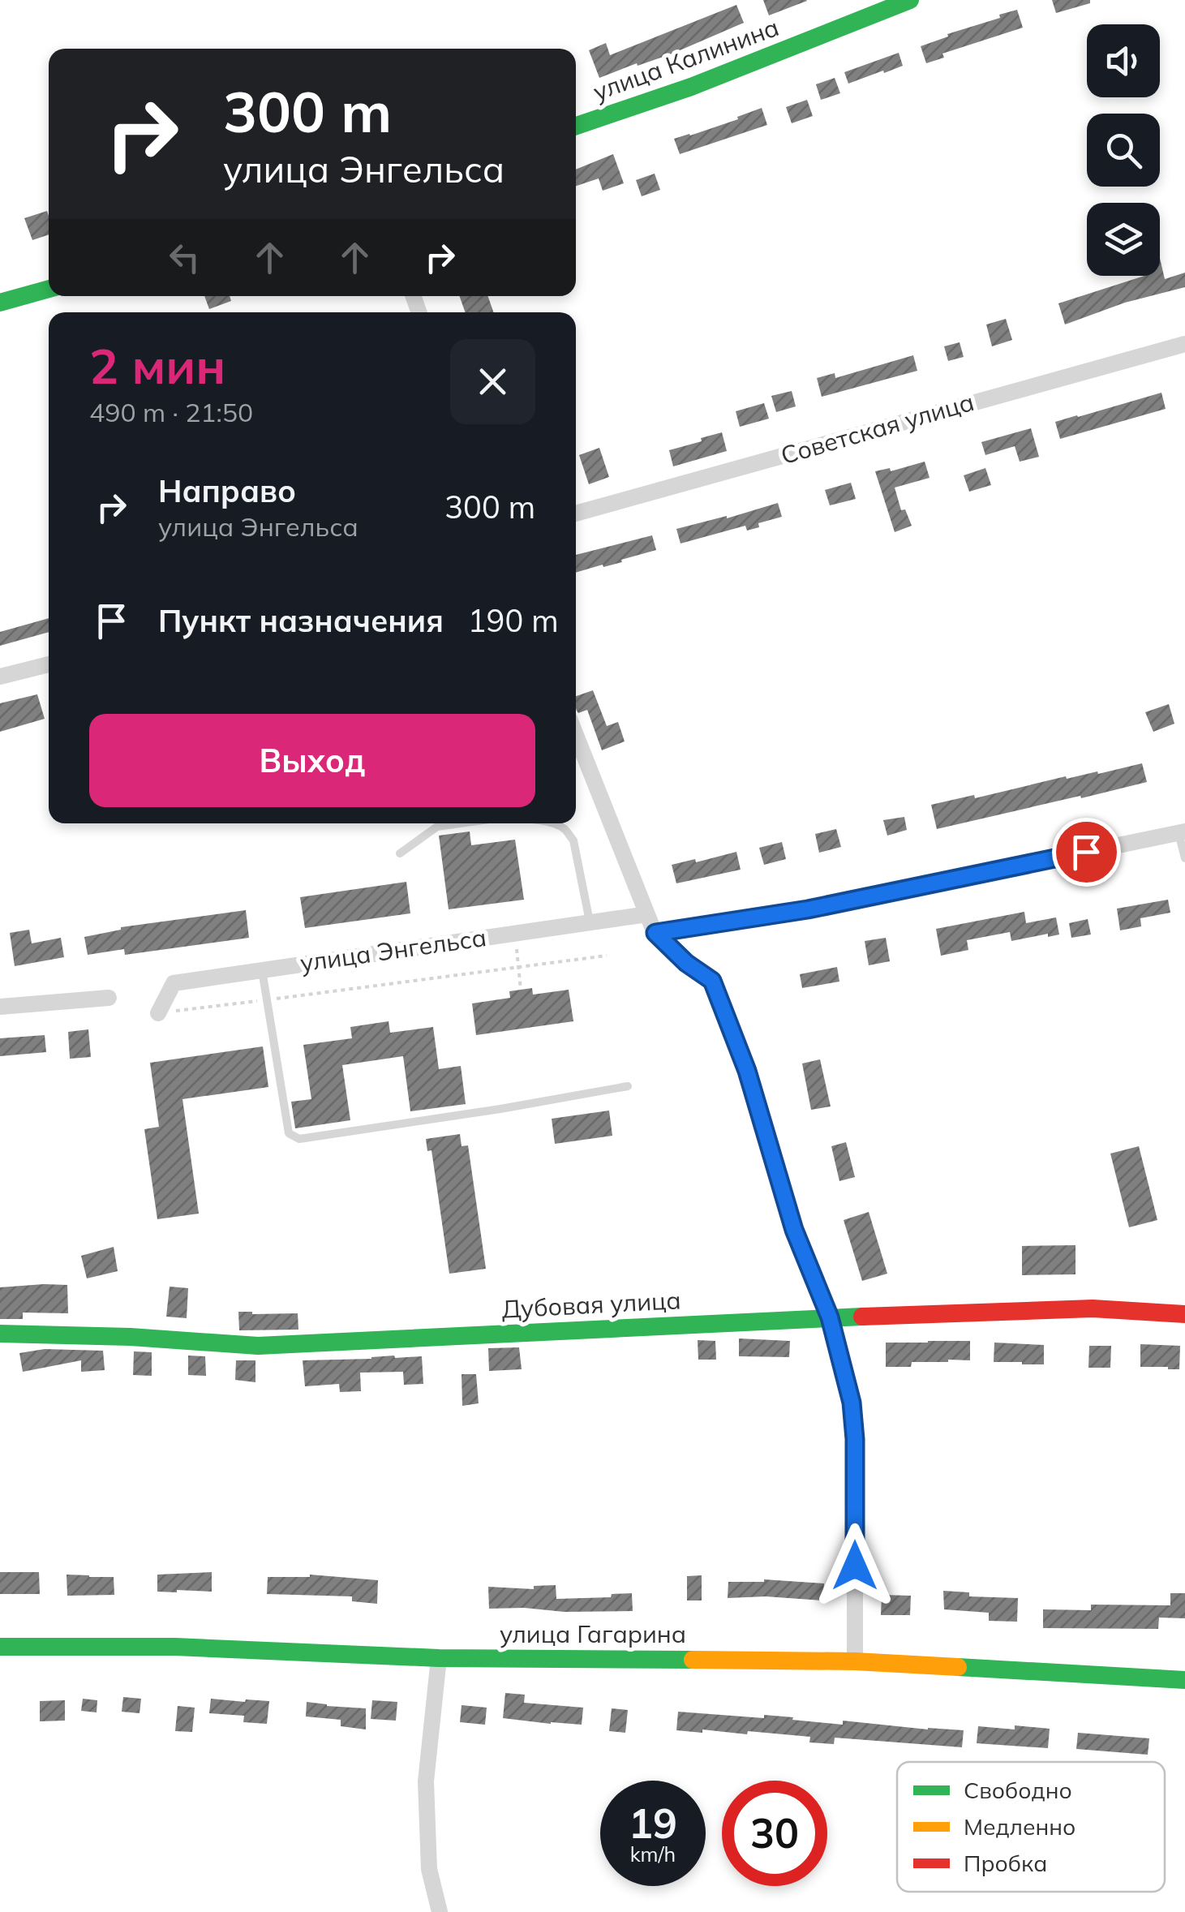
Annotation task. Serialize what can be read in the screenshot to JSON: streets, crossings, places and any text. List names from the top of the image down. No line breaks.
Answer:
{"streets":{"street":["улица Калинина","Советская улица","улица Энгельса","Дубовая улица","улица Гагарина"]},"legend":["Свободно","Медленно","Пробка"],"page":{"turn":["300 m","улица Энгельса"],"heading":["2 мин","490 m · 21:50"],"list":[{"name":"Направо","note":"улица Энгельса","value":"300 m"},{"name":"Пункт назначения","value":"190 m"}],"buttons":"Выход","speed":"19 km/h","limit":"30"}}
